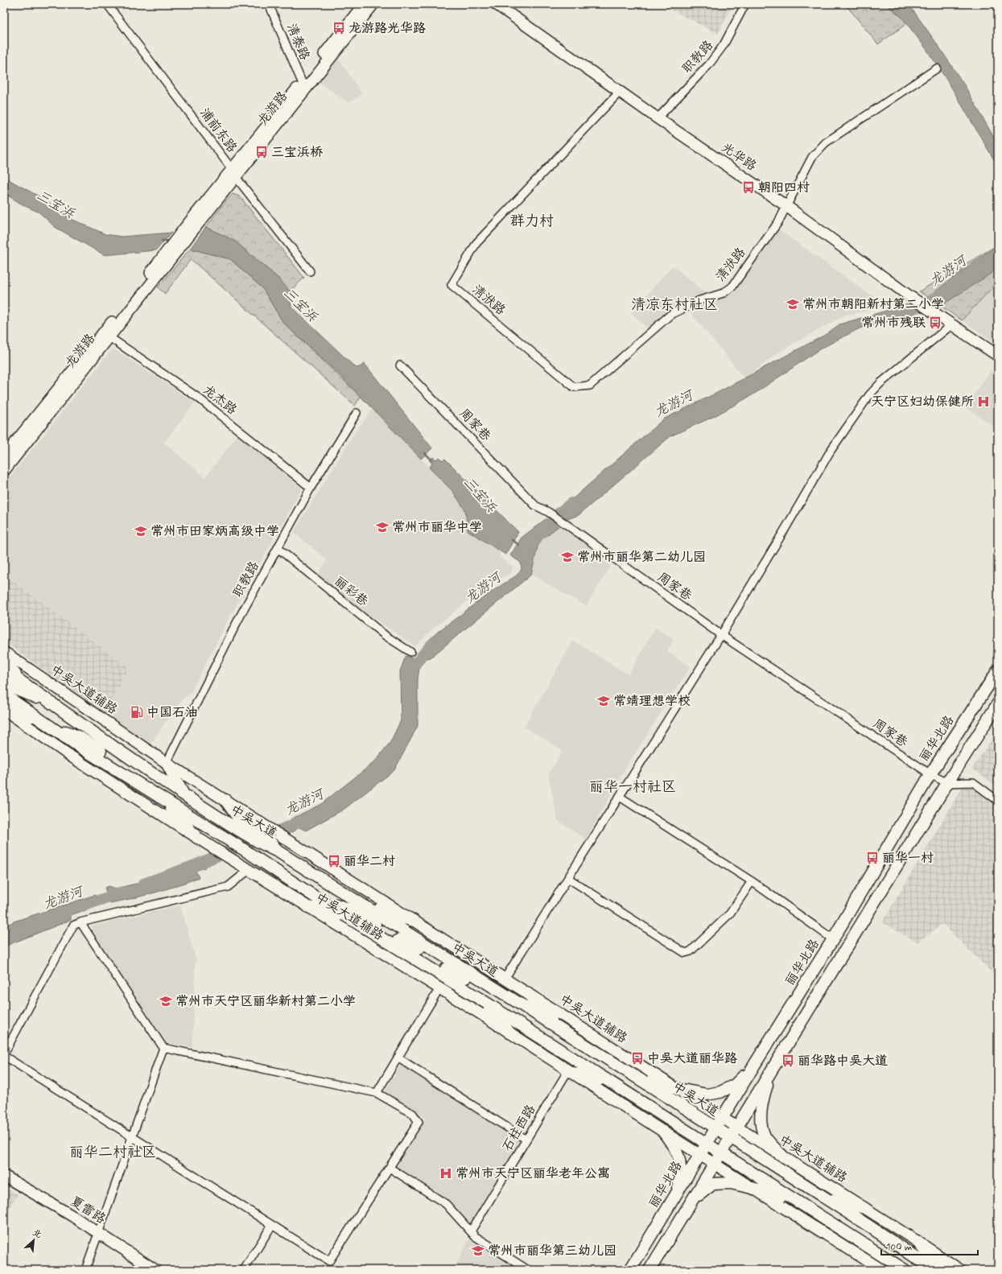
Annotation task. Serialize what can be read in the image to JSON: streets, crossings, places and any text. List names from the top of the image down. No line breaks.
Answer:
{"streets":{"main road":["龙游路","光华路","中吴大道辅路","丽华北路","中吴大道","夏雷路"],"street":["清泰路","职教路","浦前东路","清洑路","龙杰路","周家巷","丽彩巷","石柱西路"]},"crossings":[["清泰路","龙游路"],["职教路","光华路"],["职教路","龙杰路"],["职教路","丽彩巷"],["职教路","中吴大道辅路"],["龙游路","浦前东路"],["龙游路","龙杰路"],["光华路","清洑路"],["周家巷","丽华北路"],["中吴大道辅路","丽华北路"],["中吴大道辅路","中吴大道"],["中吴大道辅路","石柱西路"],["丽华北路","中吴大道"]],"districts":["群力村","清凉东村社区","丽华一村社区","丽华二村社区"],"water":["三宝浜","龙游河"],"places":{"bus stop":["龙游路光华路","三宝浜桥","朝阳四村","常州市残联","丽华一村","丽华二村","中吴大道丽华路","丽华路中吴大道"],"school or university":["常州市朝阳新村第二小学","常州市丽华中学","常州市田家炳高级中学","常州市丽华第二幼儿园","常靖理想学校","常州市天宁区丽华新村第二小学","常州市丽华第三幼儿园"],"hospital":["天宁区妇幼保健所","常州市天宁区丽华老年公寓"],"fuel station":["中国石油"]},"scale_bar":"100 m","north":"top right"}
